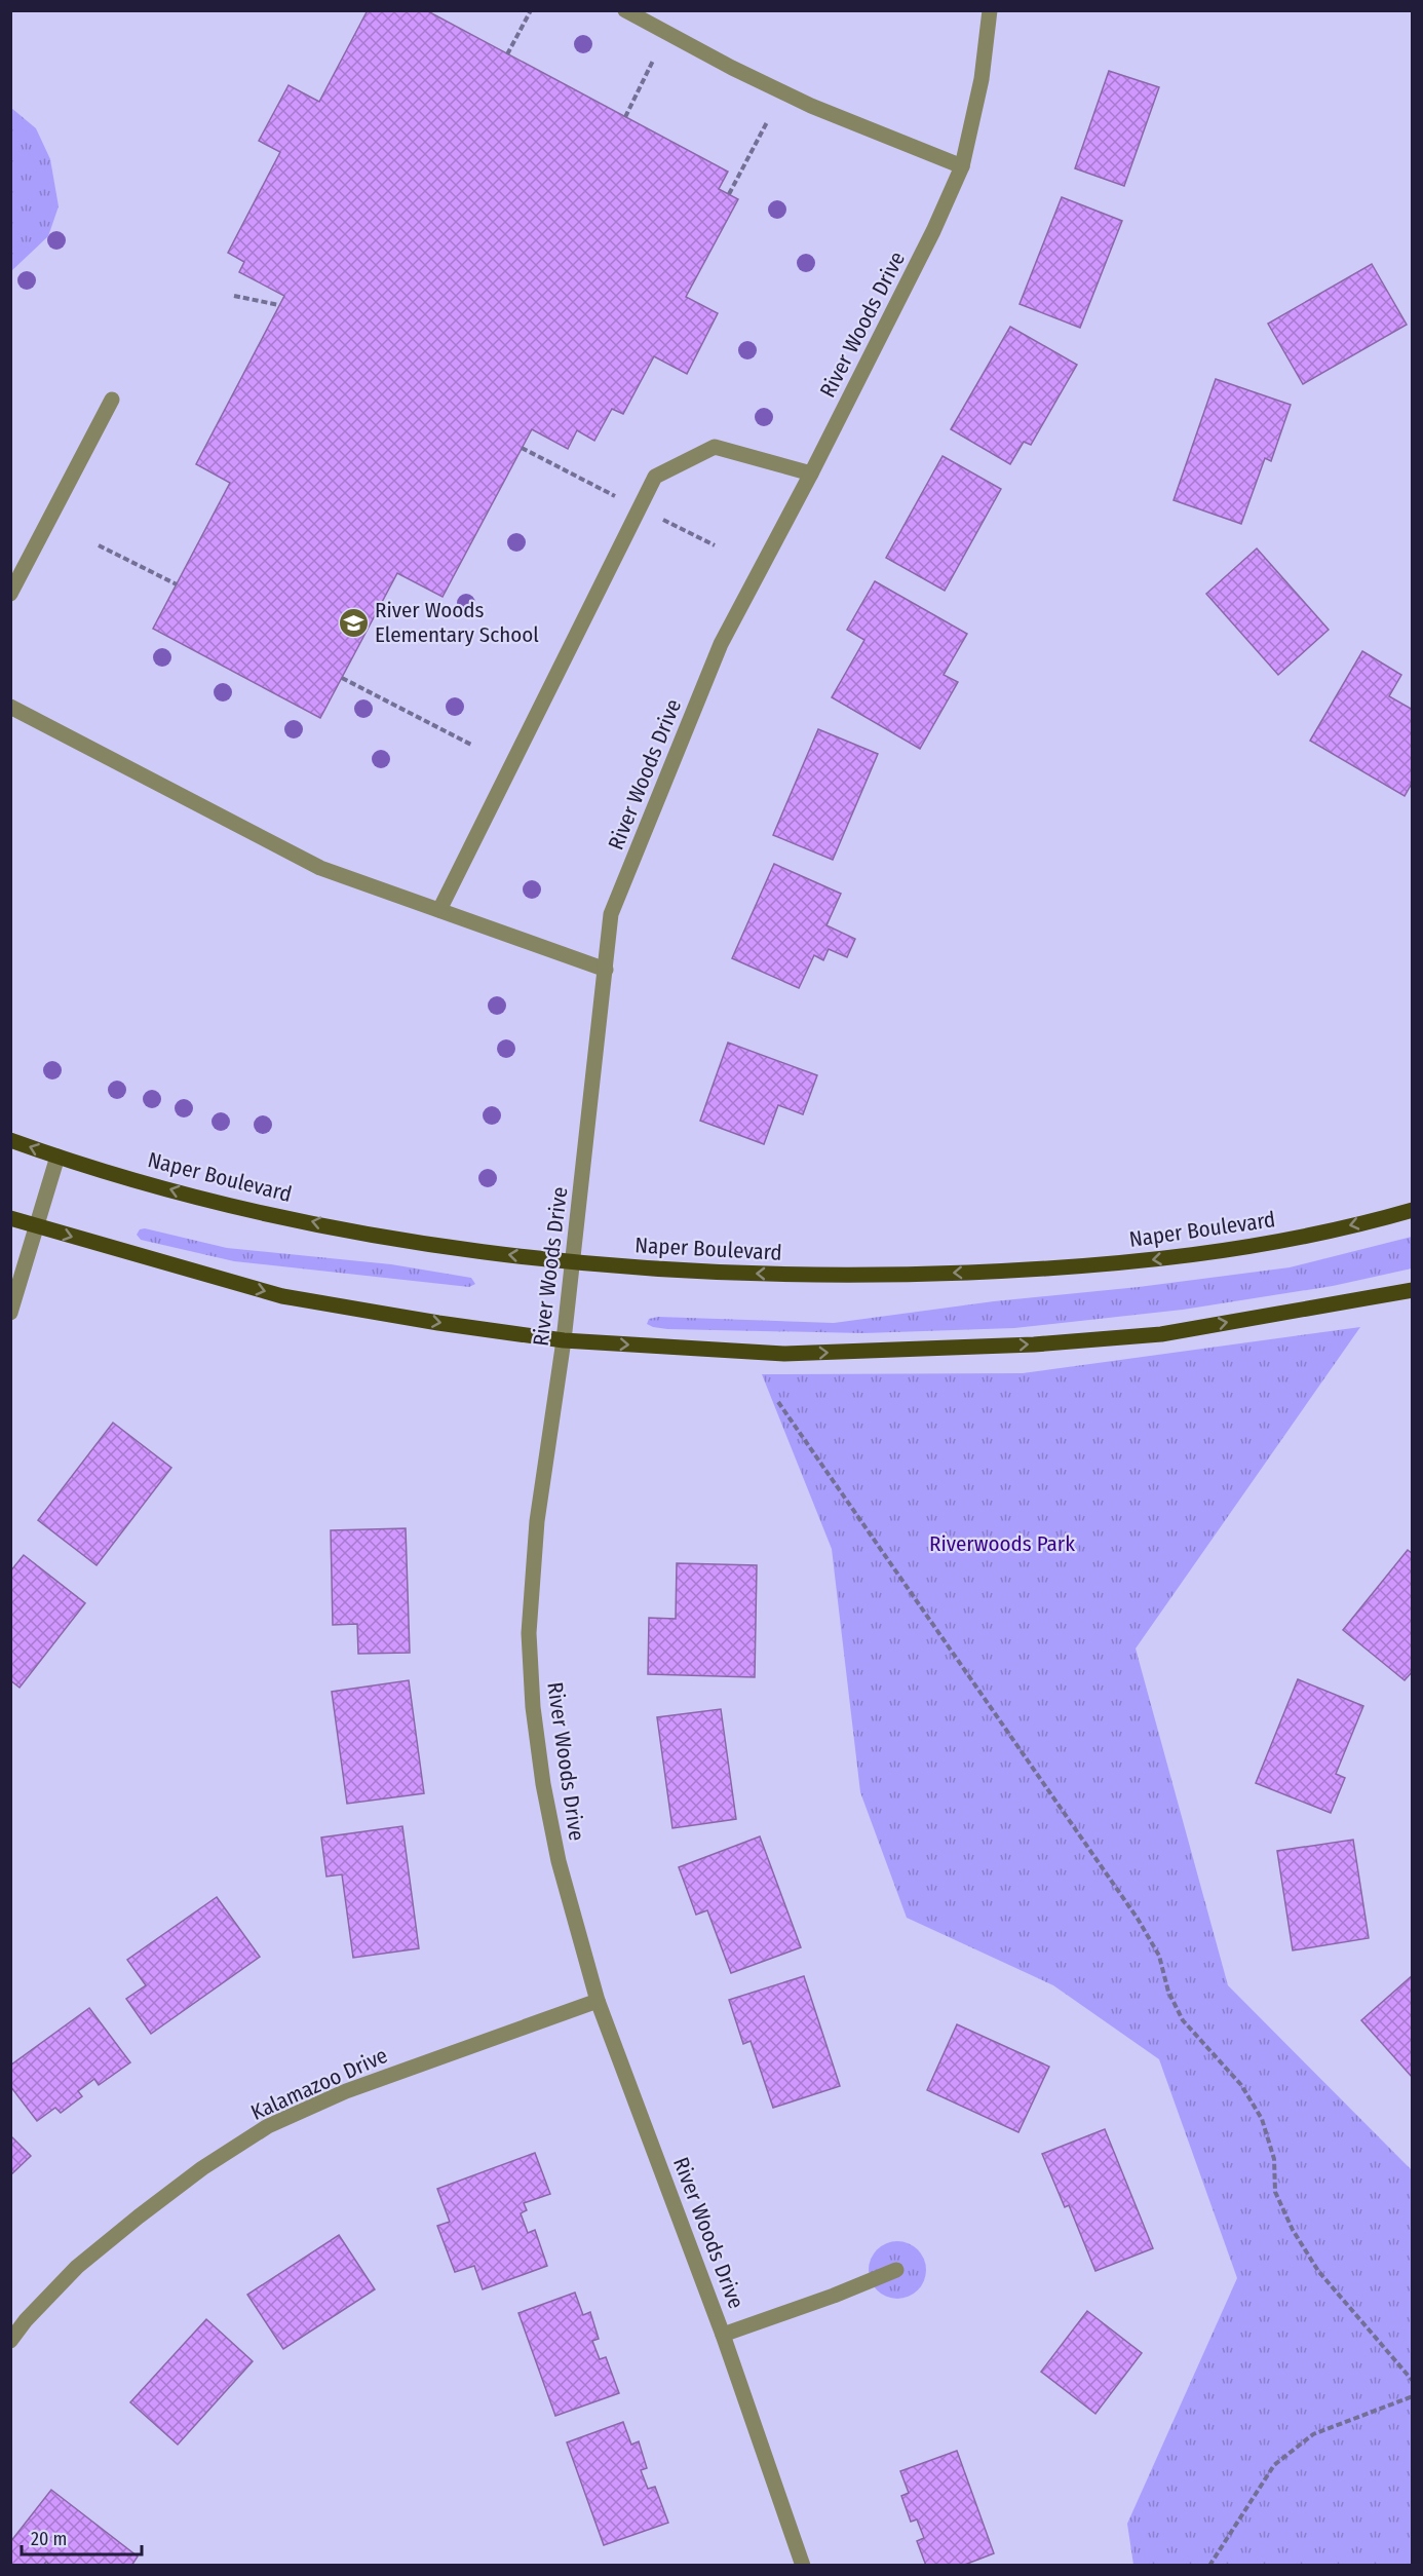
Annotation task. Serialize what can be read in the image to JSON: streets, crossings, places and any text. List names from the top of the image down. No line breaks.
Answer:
{"streets":{"main road":["Naper Boulevard"],"street":["River Woods Drive","Kalamazoo Drive"]},"crossings":[["River Woods Drive","Naper Boulevard"],["River Woods Drive","Kalamazoo Drive"]],"parks":["Riverwoods Park"],"places":{"school or university":["River Woods Elementary School"]},"scale_bar":"20 m"}
